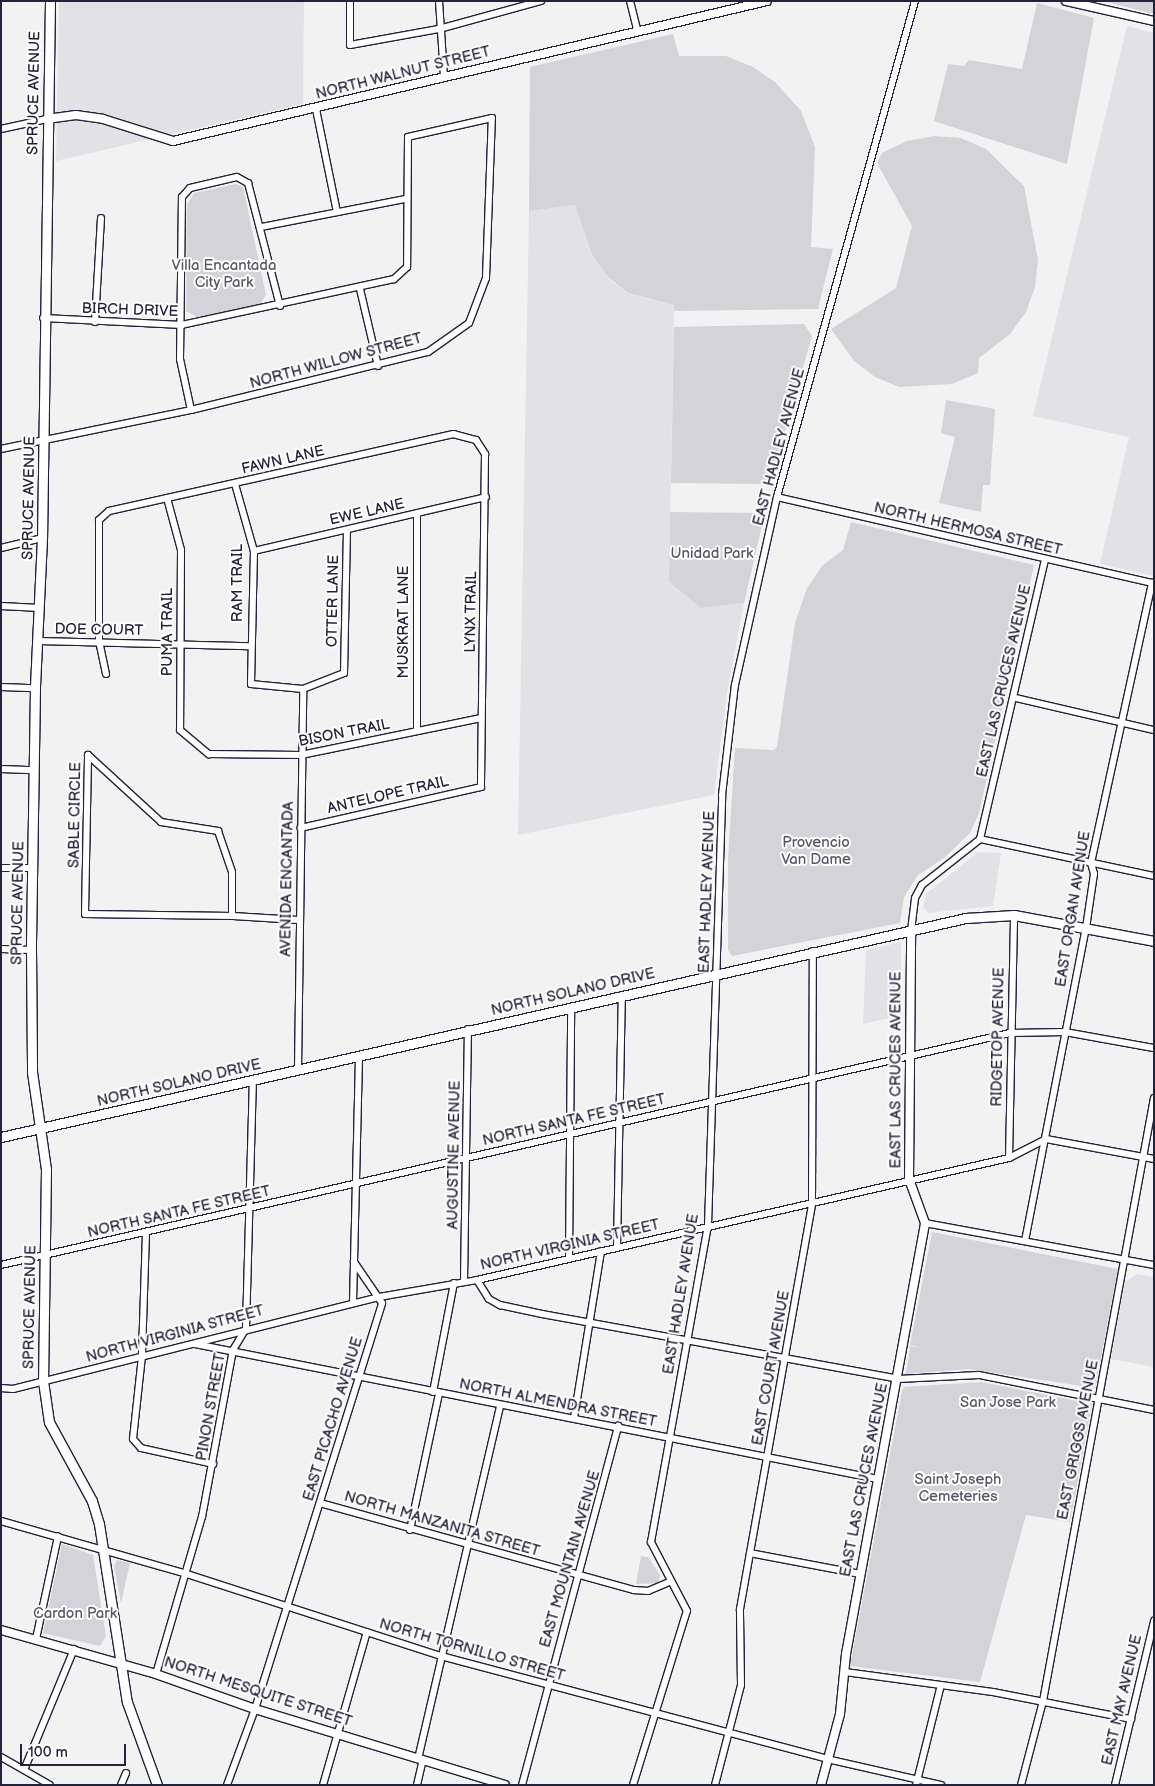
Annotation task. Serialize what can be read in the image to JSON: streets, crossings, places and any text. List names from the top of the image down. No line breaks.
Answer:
{"streets":{"main road":["SPRUCE AVENUE","NORTH SOLANO DRIVE"],"street":["NORTH WALNUT STREET","BIRCH DRIVE","NORTH WILLOW STREET","EAST HADLEY AVENUE","FAWN LANE","EWE LANE","NORTH HERMOSA STREET","RAM TRAIL","OTTER LANE","LYNX TRAIL","MUSKRAT LANE","DOE COURT","PUMA TRAIL","EAST LAS CRUCES AVENUE","BISON TRAIL","ANTELOPE TRAIL","SABLE CIRCLE","AVENIDA ENCANTADA","EAST ORGAN AVENUE","RIDGETOP AVENUE","NORTH SANTA FE STREET","AUGUSTINE AVENUE","NORTH VIRGINIA STREET","EAST COURT AVENUE","NORTH ALMENDRA STREET","PINON STREET","EAST PICACHO AVENUE","EAST GRIGGS AVENUE","NORTH MANZANITA STREET","EAST MOUNTAIN AVENUE","NORTH TORNILLO STREET","NORTH MESQUITE STREET","EAST MAY AVENUE"]},"crossings":[["NORTH WALNUT STREET","SPRUCE AVENUE"],["SPRUCE AVENUE","BIRCH DRIVE"],["SPRUCE AVENUE","NORTH WILLOW STREET"],["SPRUCE AVENUE","DOE COURT"],["SPRUCE AVENUE","NORTH SOLANO DRIVE"],["SPRUCE AVENUE","NORTH SANTA FE STREET"],["SPRUCE AVENUE","NORTH VIRGINIA STREET"],["SPRUCE AVENUE","NORTH TORNILLO STREET"],["SPRUCE AVENUE","NORTH MESQUITE STREET"],["BIRCH DRIVE","NORTH WILLOW STREET"],["EAST HADLEY AVENUE","NORTH HERMOSA STREET"],["EAST HADLEY AVENUE","NORTH SOLANO DRIVE"],["EAST HADLEY AVENUE","NORTH SANTA FE STREET"],["EAST HADLEY AVENUE","NORTH VIRGINIA STREET"],["EAST HADLEY AVENUE","NORTH ALMENDRA STREET"],["EAST HADLEY AVENUE","NORTH MANZANITA STREET"],["EAST HADLEY AVENUE","NORTH TORNILLO STREET"],["FAWN LANE","RAM TRAIL"],["FAWN LANE","LYNX TRAIL"],["FAWN LANE","DOE COURT"],["FAWN LANE","PUMA TRAIL"],["EWE LANE","RAM TRAIL"],["EWE LANE","OTTER LANE"],["EWE LANE","LYNX TRAIL"],["EWE LANE","MUSKRAT LANE"],["NORTH HERMOSA STREET","EAST LAS CRUCES AVENUE"],["NORTH HERMOSA STREET","EAST ORGAN AVENUE"],["RAM TRAIL","OTTER LANE"],["RAM TRAIL","DOE COURT"],["RAM TRAIL","AVENIDA ENCANTADA"],["OTTER LANE","AVENIDA ENCANTADA"],["LYNX TRAIL","BISON TRAIL"],["LYNX TRAIL","ANTELOPE TRAIL"],["MUSKRAT LANE","BISON TRAIL"],["DOE COURT","PUMA TRAIL"],["PUMA TRAIL","BISON TRAIL"],["EAST LAS CRUCES AVENUE","NORTH SOLANO DRIVE"],["EAST LAS CRUCES AVENUE","NORTH SANTA FE STREET"],["EAST LAS CRUCES AVENUE","NORTH VIRGINIA STREET"],["EAST LAS CRUCES AVENUE","NORTH ALMENDRA STREET"],["EAST LAS CRUCES AVENUE","NORTH TORNILLO STREET"],["BISON TRAIL","AVENIDA ENCANTADA"],["ANTELOPE TRAIL","AVENIDA ENCANTADA"],["SABLE CIRCLE","AVENIDA ENCANTADA"],["AVENIDA ENCANTADA","NORTH SOLANO DRIVE"],["EAST ORGAN AVENUE","NORTH SOLANO DRIVE"],["EAST ORGAN AVENUE","NORTH SANTA FE STREET"],["EAST ORGAN AVENUE","NORTH VIRGINIA STREET"],["NORTH SOLANO DRIVE","RIDGETOP AVENUE"],["NORTH SOLANO DRIVE","AUGUSTINE AVENUE"],["NORTH SOLANO DRIVE","EAST COURT AVENUE"],["NORTH SOLANO DRIVE","PINON STREET"],["RIDGETOP AVENUE","NORTH SANTA FE STREET"],["RIDGETOP AVENUE","NORTH VIRGINIA STREET"],["NORTH SANTA FE STREET","AUGUSTINE AVENUE"],["NORTH SANTA FE STREET","EAST COURT AVENUE"],["NORTH SANTA FE STREET","PINON STREET"],["AUGUSTINE AVENUE","NORTH VIRGINIA STREET"],["NORTH VIRGINIA STREET","EAST COURT AVENUE"],["NORTH VIRGINIA STREET","NORTH ALMENDRA STREET"],["NORTH VIRGINIA STREET","PINON STREET"],["NORTH VIRGINIA STREET","EAST PICACHO AVENUE"],["EAST COURT AVENUE","NORTH ALMENDRA STREET"],["EAST COURT AVENUE","NORTH TORNILLO STREET"],["NORTH ALMENDRA STREET","PINON STREET"],["NORTH ALMENDRA STREET","EAST PICACHO AVENUE"],["NORTH ALMENDRA STREET","EAST MOUNTAIN AVENUE"],["PINON STREET","NORTH TORNILLO STREET"],["PINON STREET","NORTH MESQUITE STREET"],["EAST PICACHO AVENUE","NORTH MANZANITA STREET"],["EAST PICACHO AVENUE","NORTH TORNILLO STREET"],["EAST PICACHO AVENUE","NORTH MESQUITE STREET"],["NORTH MANZANITA STREET","EAST MOUNTAIN AVENUE"],["EAST MOUNTAIN AVENUE","NORTH TORNILLO STREET"]],"parks":["Villa Encantada City Park","Unidad Park","Provencio Van Dame","San Jose Park","Saint Joseph Cemeteries","Cardon Park"],"scale_bar":"100 m"}
